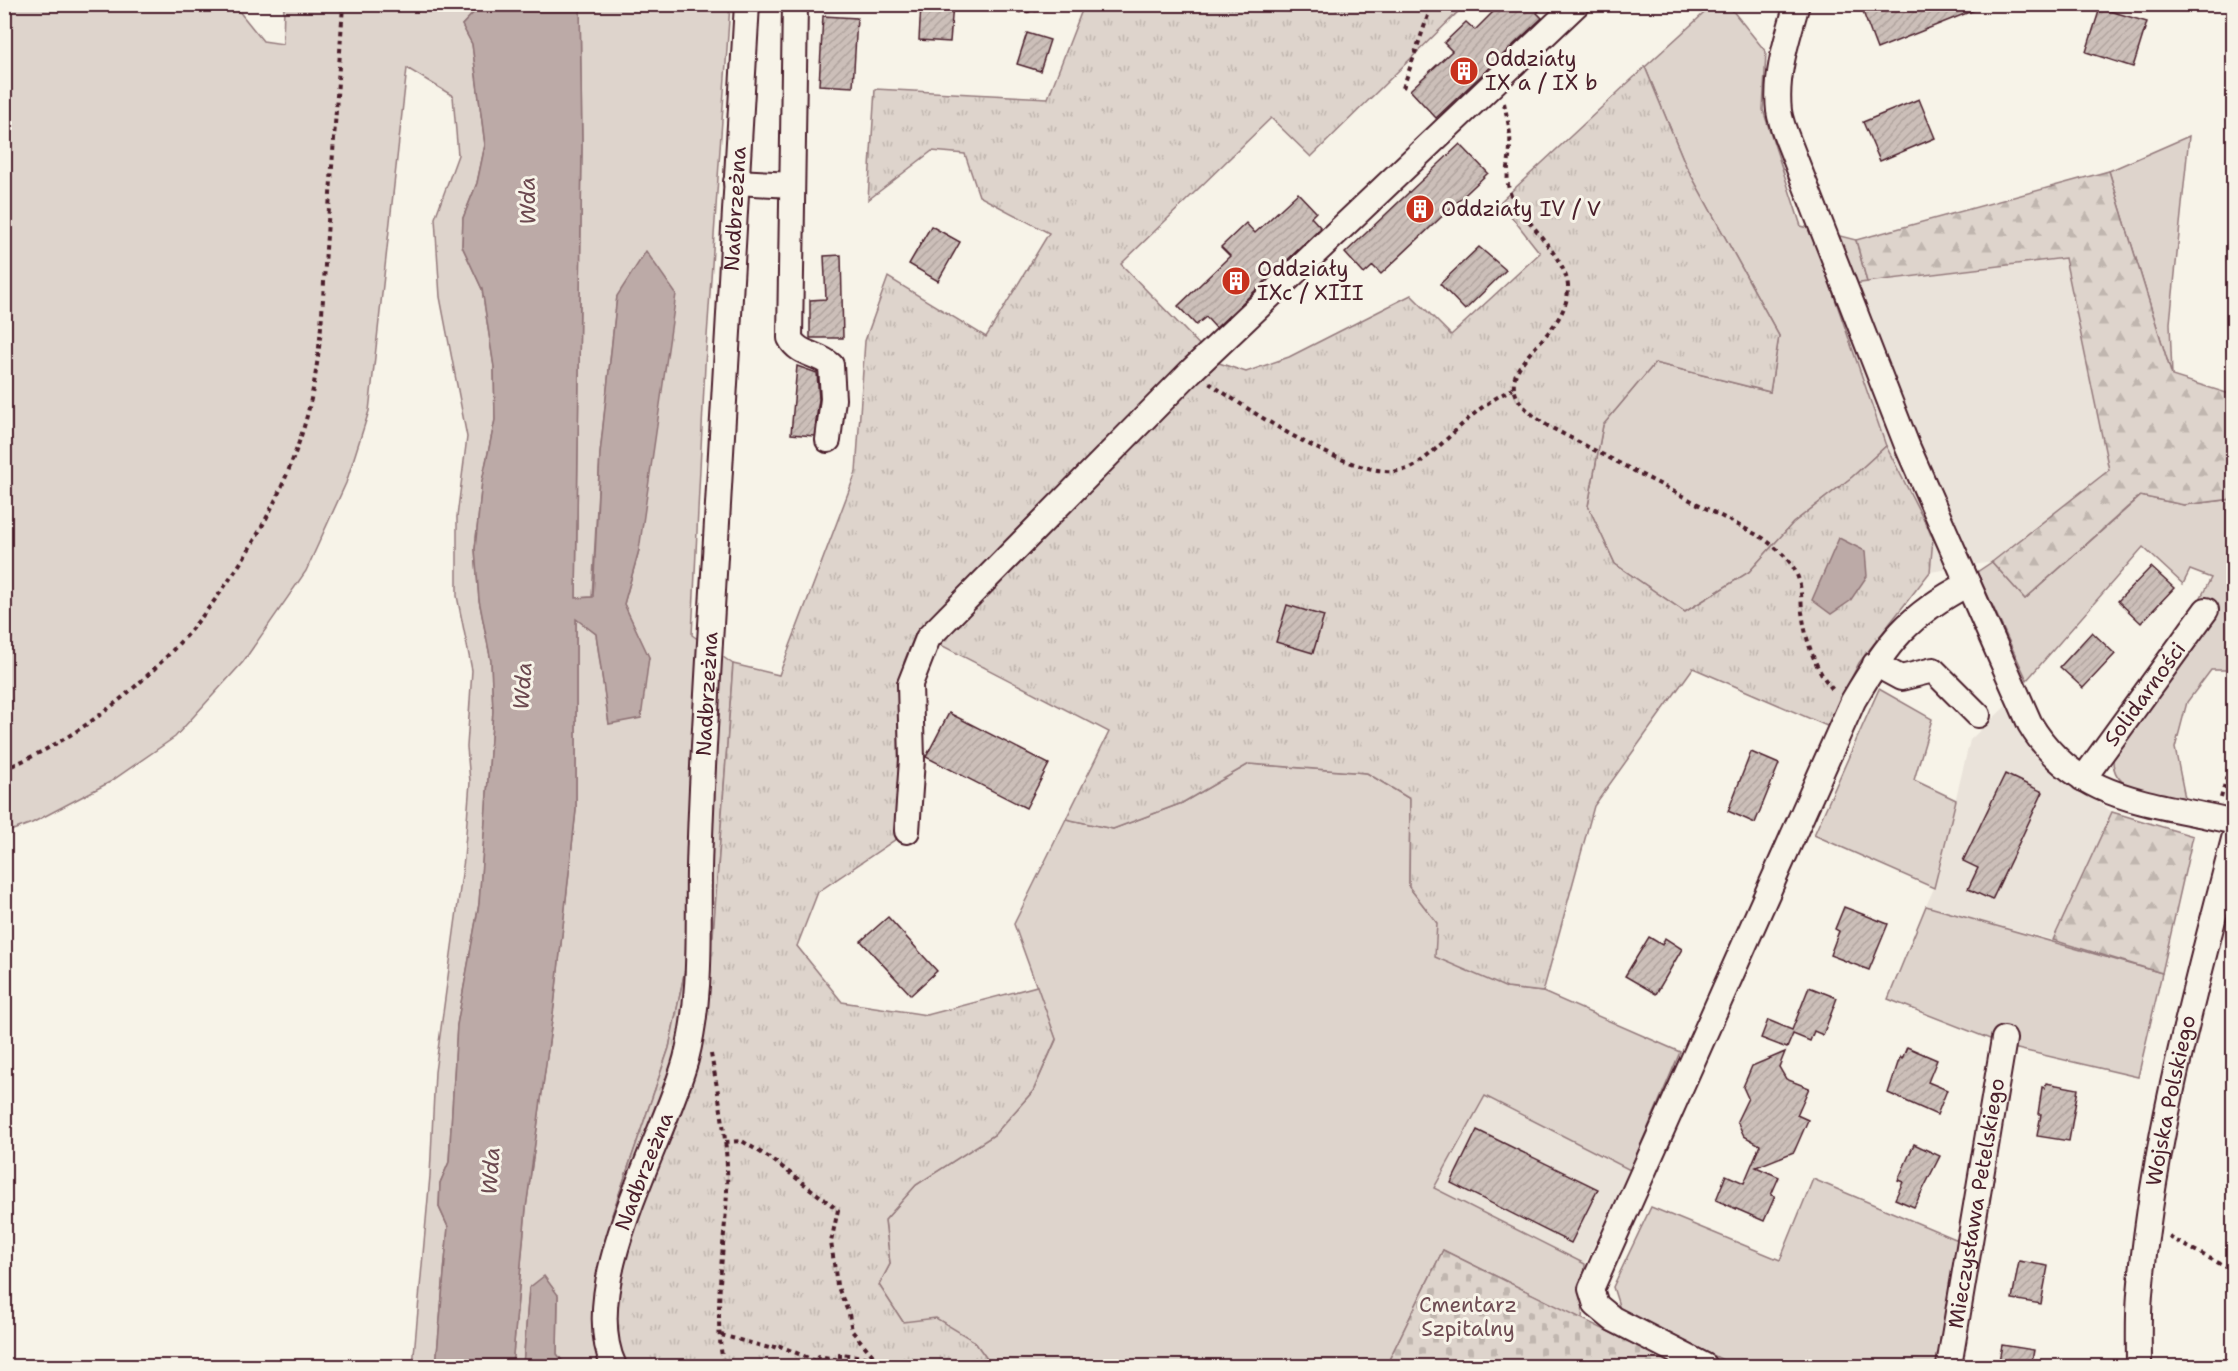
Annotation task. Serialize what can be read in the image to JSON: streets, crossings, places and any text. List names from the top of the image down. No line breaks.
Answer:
{"streets":{"street":["Nadbrzeżna","Solidarności","Wojska Polskiego","Mieczysława Petelskiego"]},"water":["Wda"],"parks":["Cmentarz Szpitalny"],"places":{"building":["Oddziały IX a / IX b","Oddziały IV / V","Oddziały IXc / XIII"]}}
